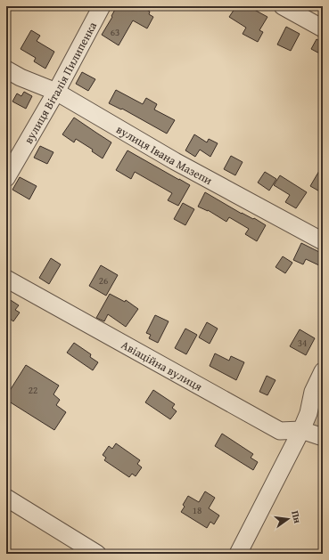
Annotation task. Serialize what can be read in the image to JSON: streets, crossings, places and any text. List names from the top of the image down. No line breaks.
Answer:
{"streets":{"street":["вулиця Віталія Пилипенка","вулиця Івана Мазепи","Авіаційна вулиця"]},"crossings":[["вулиця Віталія Пилипенка","вулиця Івана Мазепи"]],"house_numbers":["63","26","34","22","18"],"north":"right"}
